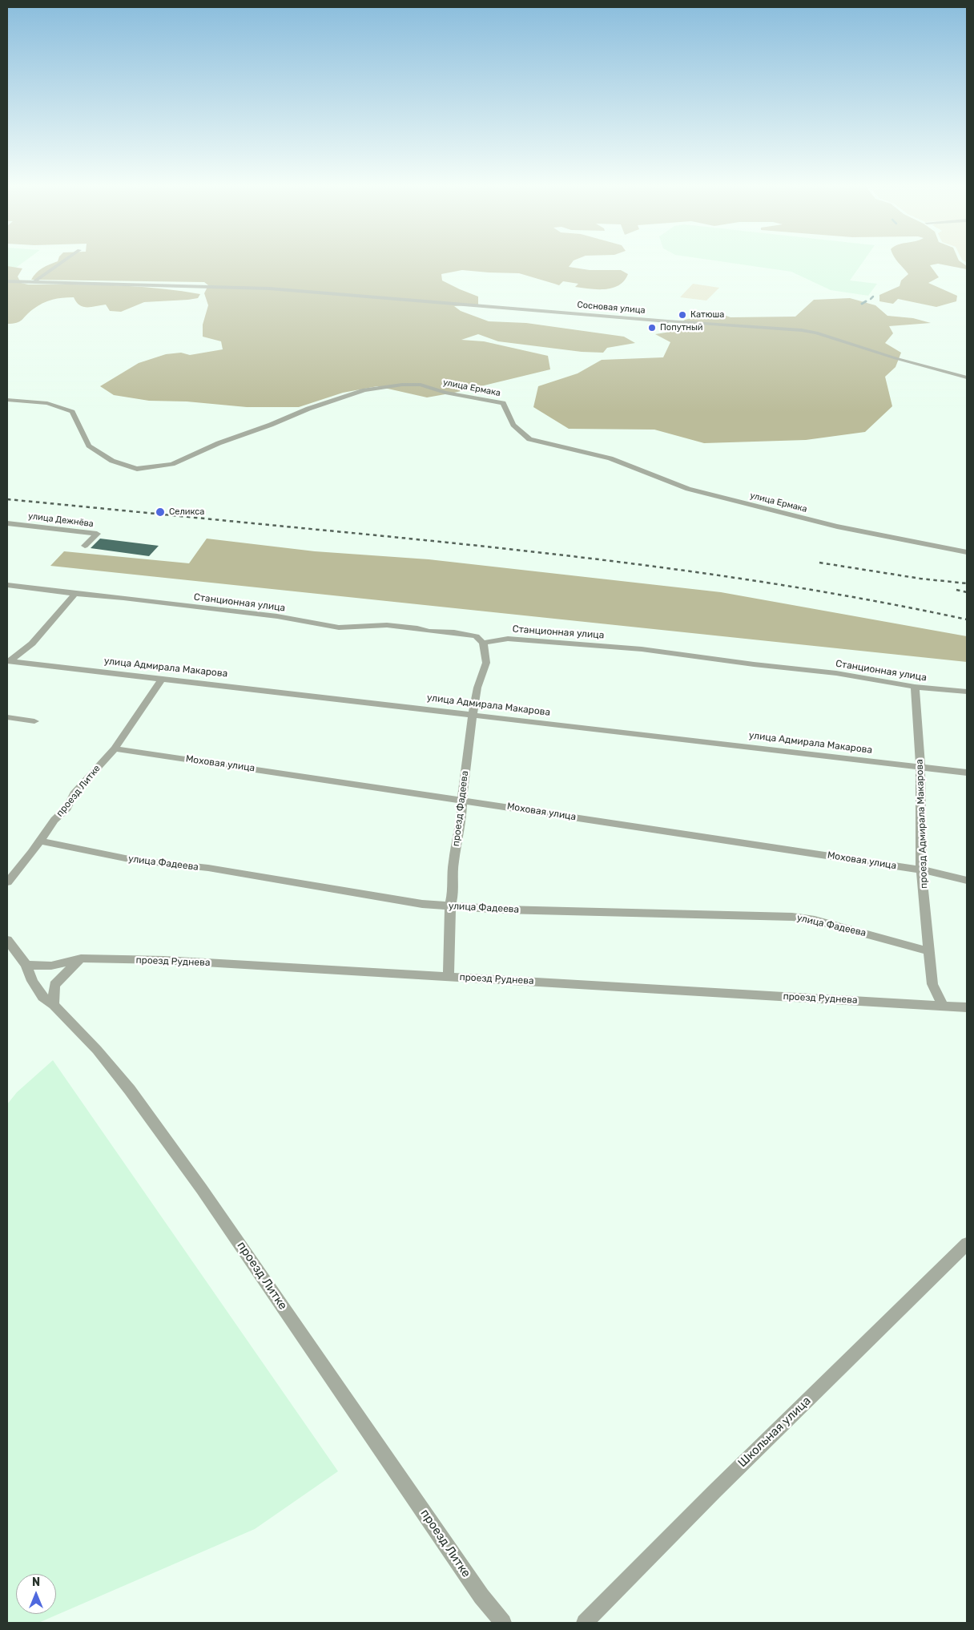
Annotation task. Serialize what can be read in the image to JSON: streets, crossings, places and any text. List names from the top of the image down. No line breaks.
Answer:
{"streets":{"street":["Сосновая улица","улица Ермака","улица Дежнёва","Станционная улица","улица Адмирала Макарова","Моховая улица","проезд Литке","проезд Фадеева","проезд Адмирала Макарова","улица Фадеева","проезд Руднева","Школьная улица"]},"crossings":[["Станционная улица","проезд Фадеева"],["Станционная улица","проезд Адмирала Макарова"],["улица Адмирала Макарова","проезд Литке"],["улица Адмирала Макарова","проезд Фадеева"],["улица Адмирала Макарова","проезд Адмирала Макарова"],["Моховая улица","проезд Литке"],["Моховая улица","проезд Фадеева"],["Моховая улица","проезд Адмирала Макарова"],["проезд Литке","улица Фадеева"],["проезд Литке","проезд Руднева"],["проезд Фадеева","улица Фадеева"],["проезд Фадеева","проезд Руднева"],["проезд Адмирала Макарова","улица Фадеева"],["проезд Адмирала Макарова","проезд Руднева"]],"places":["Катюша","Попутный","Селикса"],"north":"top"}
